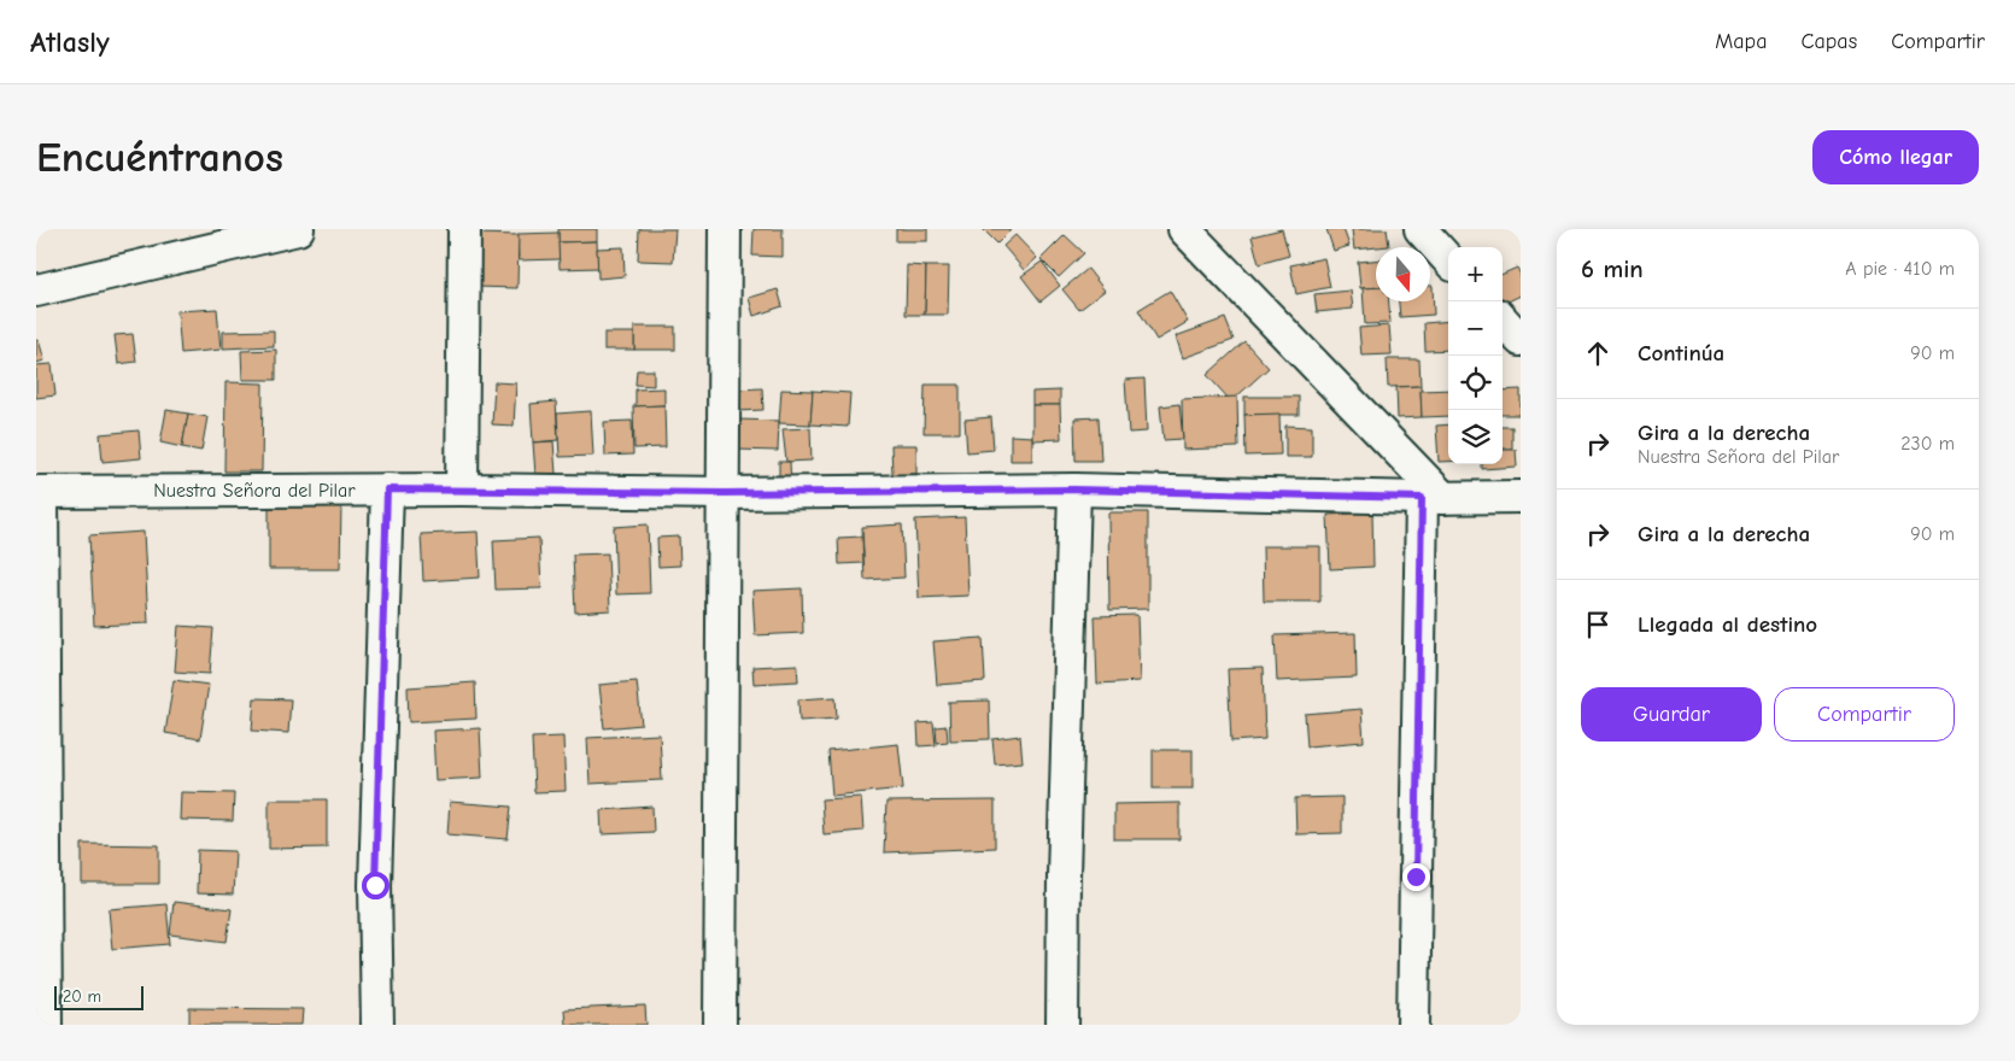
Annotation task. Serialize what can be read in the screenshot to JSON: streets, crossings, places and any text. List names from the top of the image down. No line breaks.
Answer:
{"streets":{"street":["Nuestra Señora del Pilar"]},"scale_bar":"20 m","north":"bottom","page":{"header":"Atlasly","nav":["Mapa","Capas","Compartir"],"buttons":["Cómo llegar",["Guardar","Compartir"]],"title":"Encuéntranos","heading":["6 min","A pie · 410 m"],"map_buttons":["+","−"],"list":[["Continúa","90 m"],["Gira a la derecha","Nuestra Señora del Pilar","230 m"],["Gira a la derecha","90 m"],"Llegada al destino"],"scale":"20 m"}}
